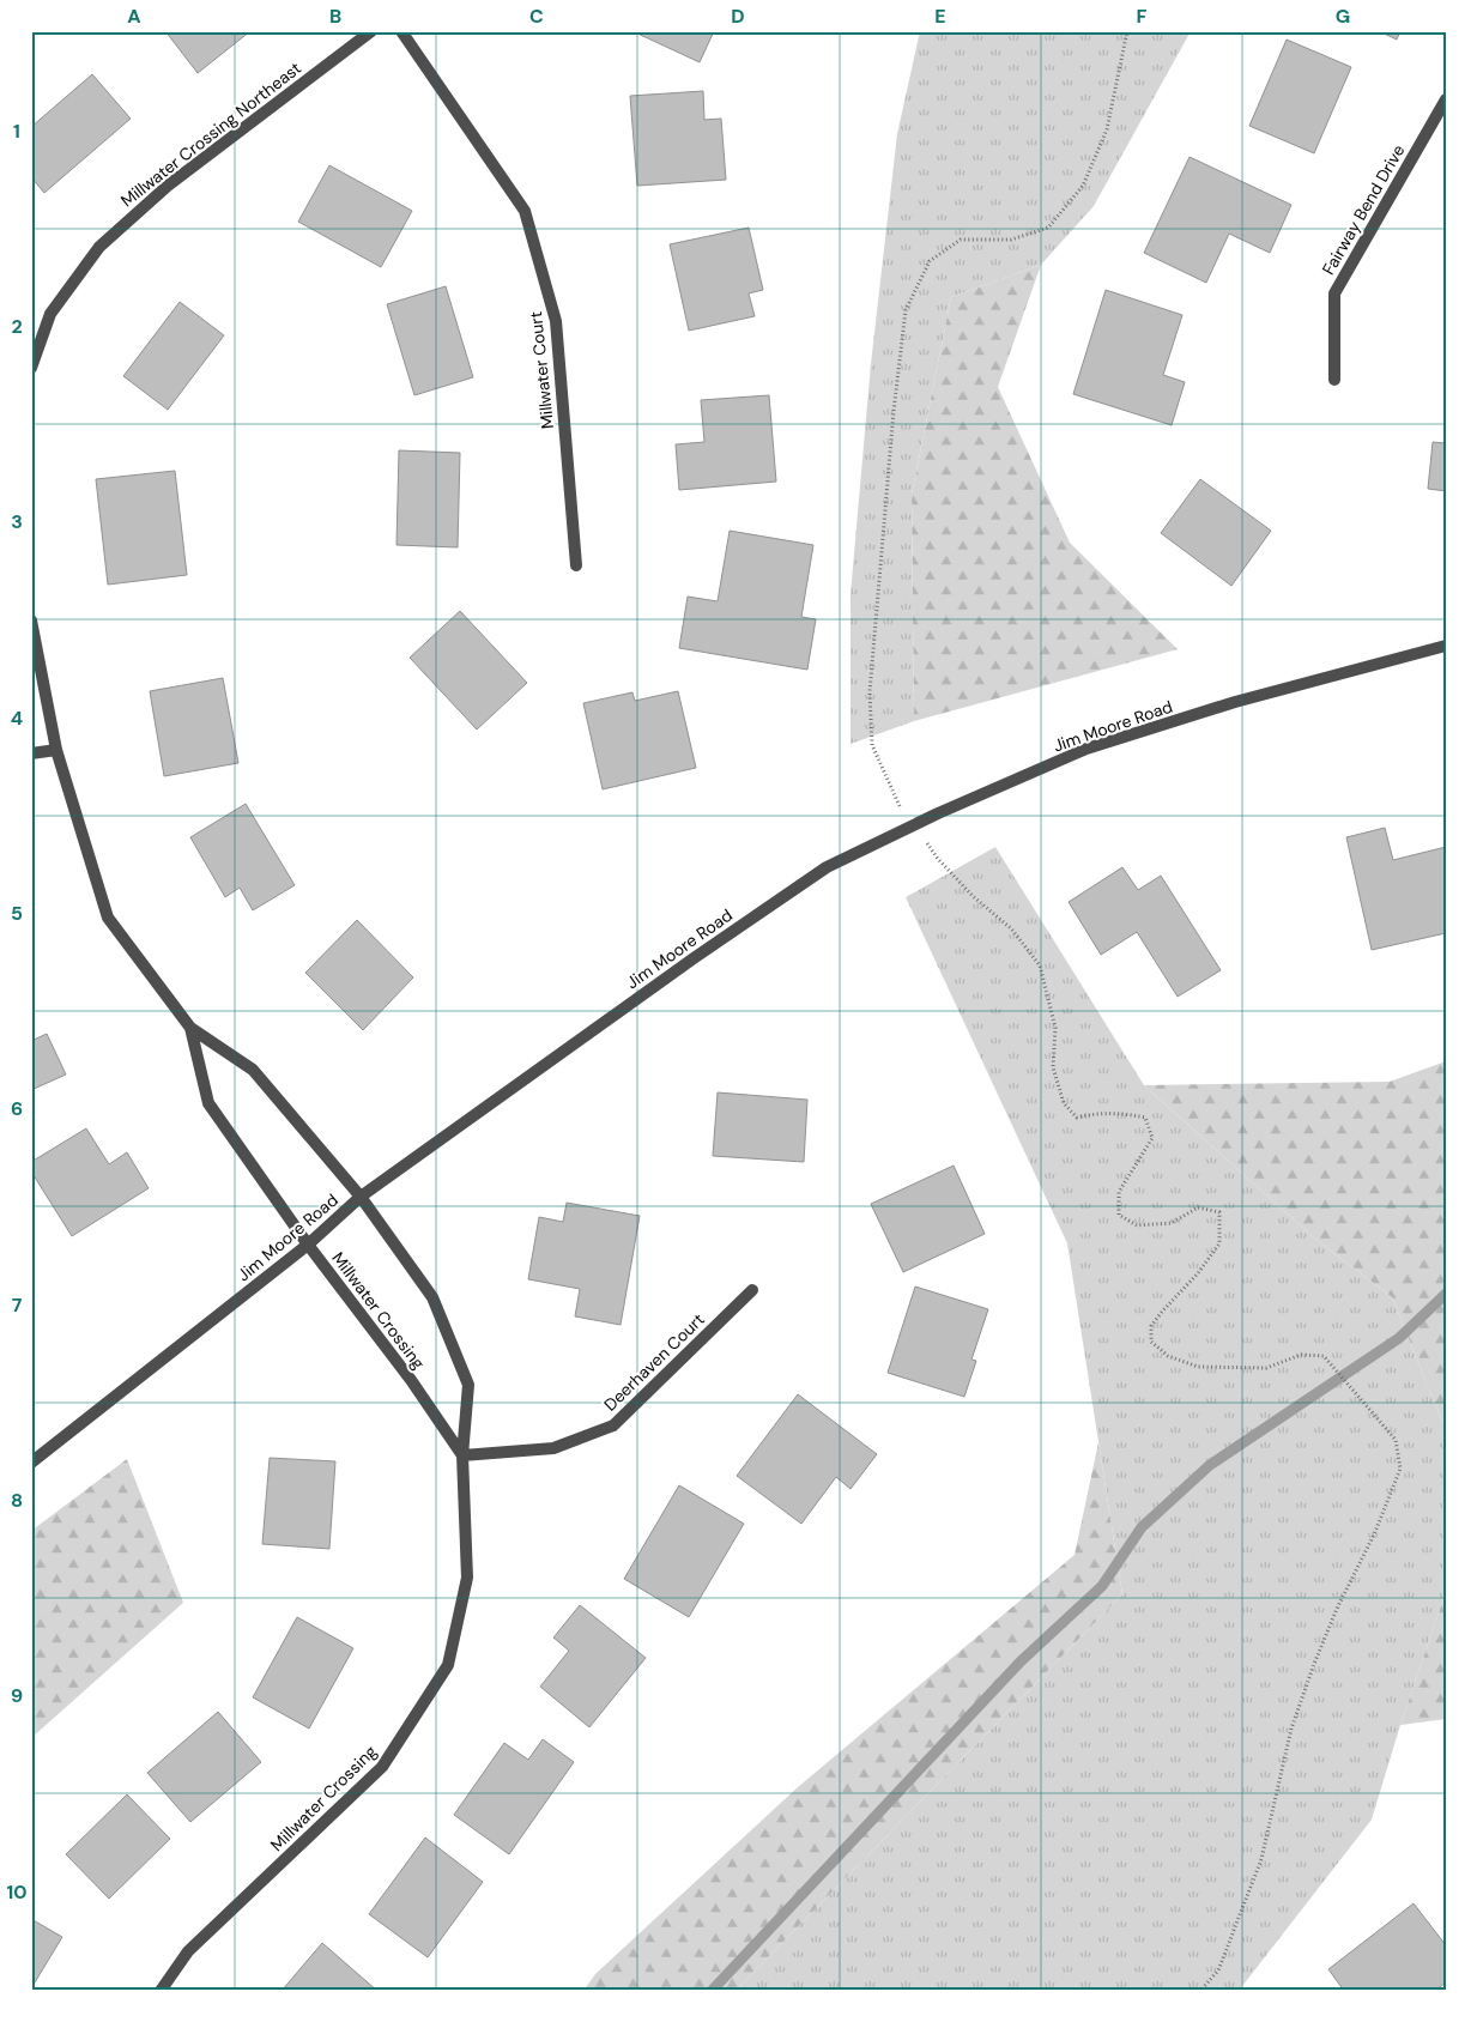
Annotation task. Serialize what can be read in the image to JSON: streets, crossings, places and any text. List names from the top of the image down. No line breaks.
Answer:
{"streets":{"street":["Millwater Crossing Northeast","Fairway Bend Drive","Millwater Court","Jim Moore Road","Millwater Crossing","Deerhaven Court"]},"crossings":[["Jim Moore Road","Millwater Crossing"],["Millwater Crossing","Deerhaven Court"]],"grid":{"columns":["A","B","C","D","E","F","G"],"rows":["1","2","3","4","5","6","7","8","9","10"]}}
